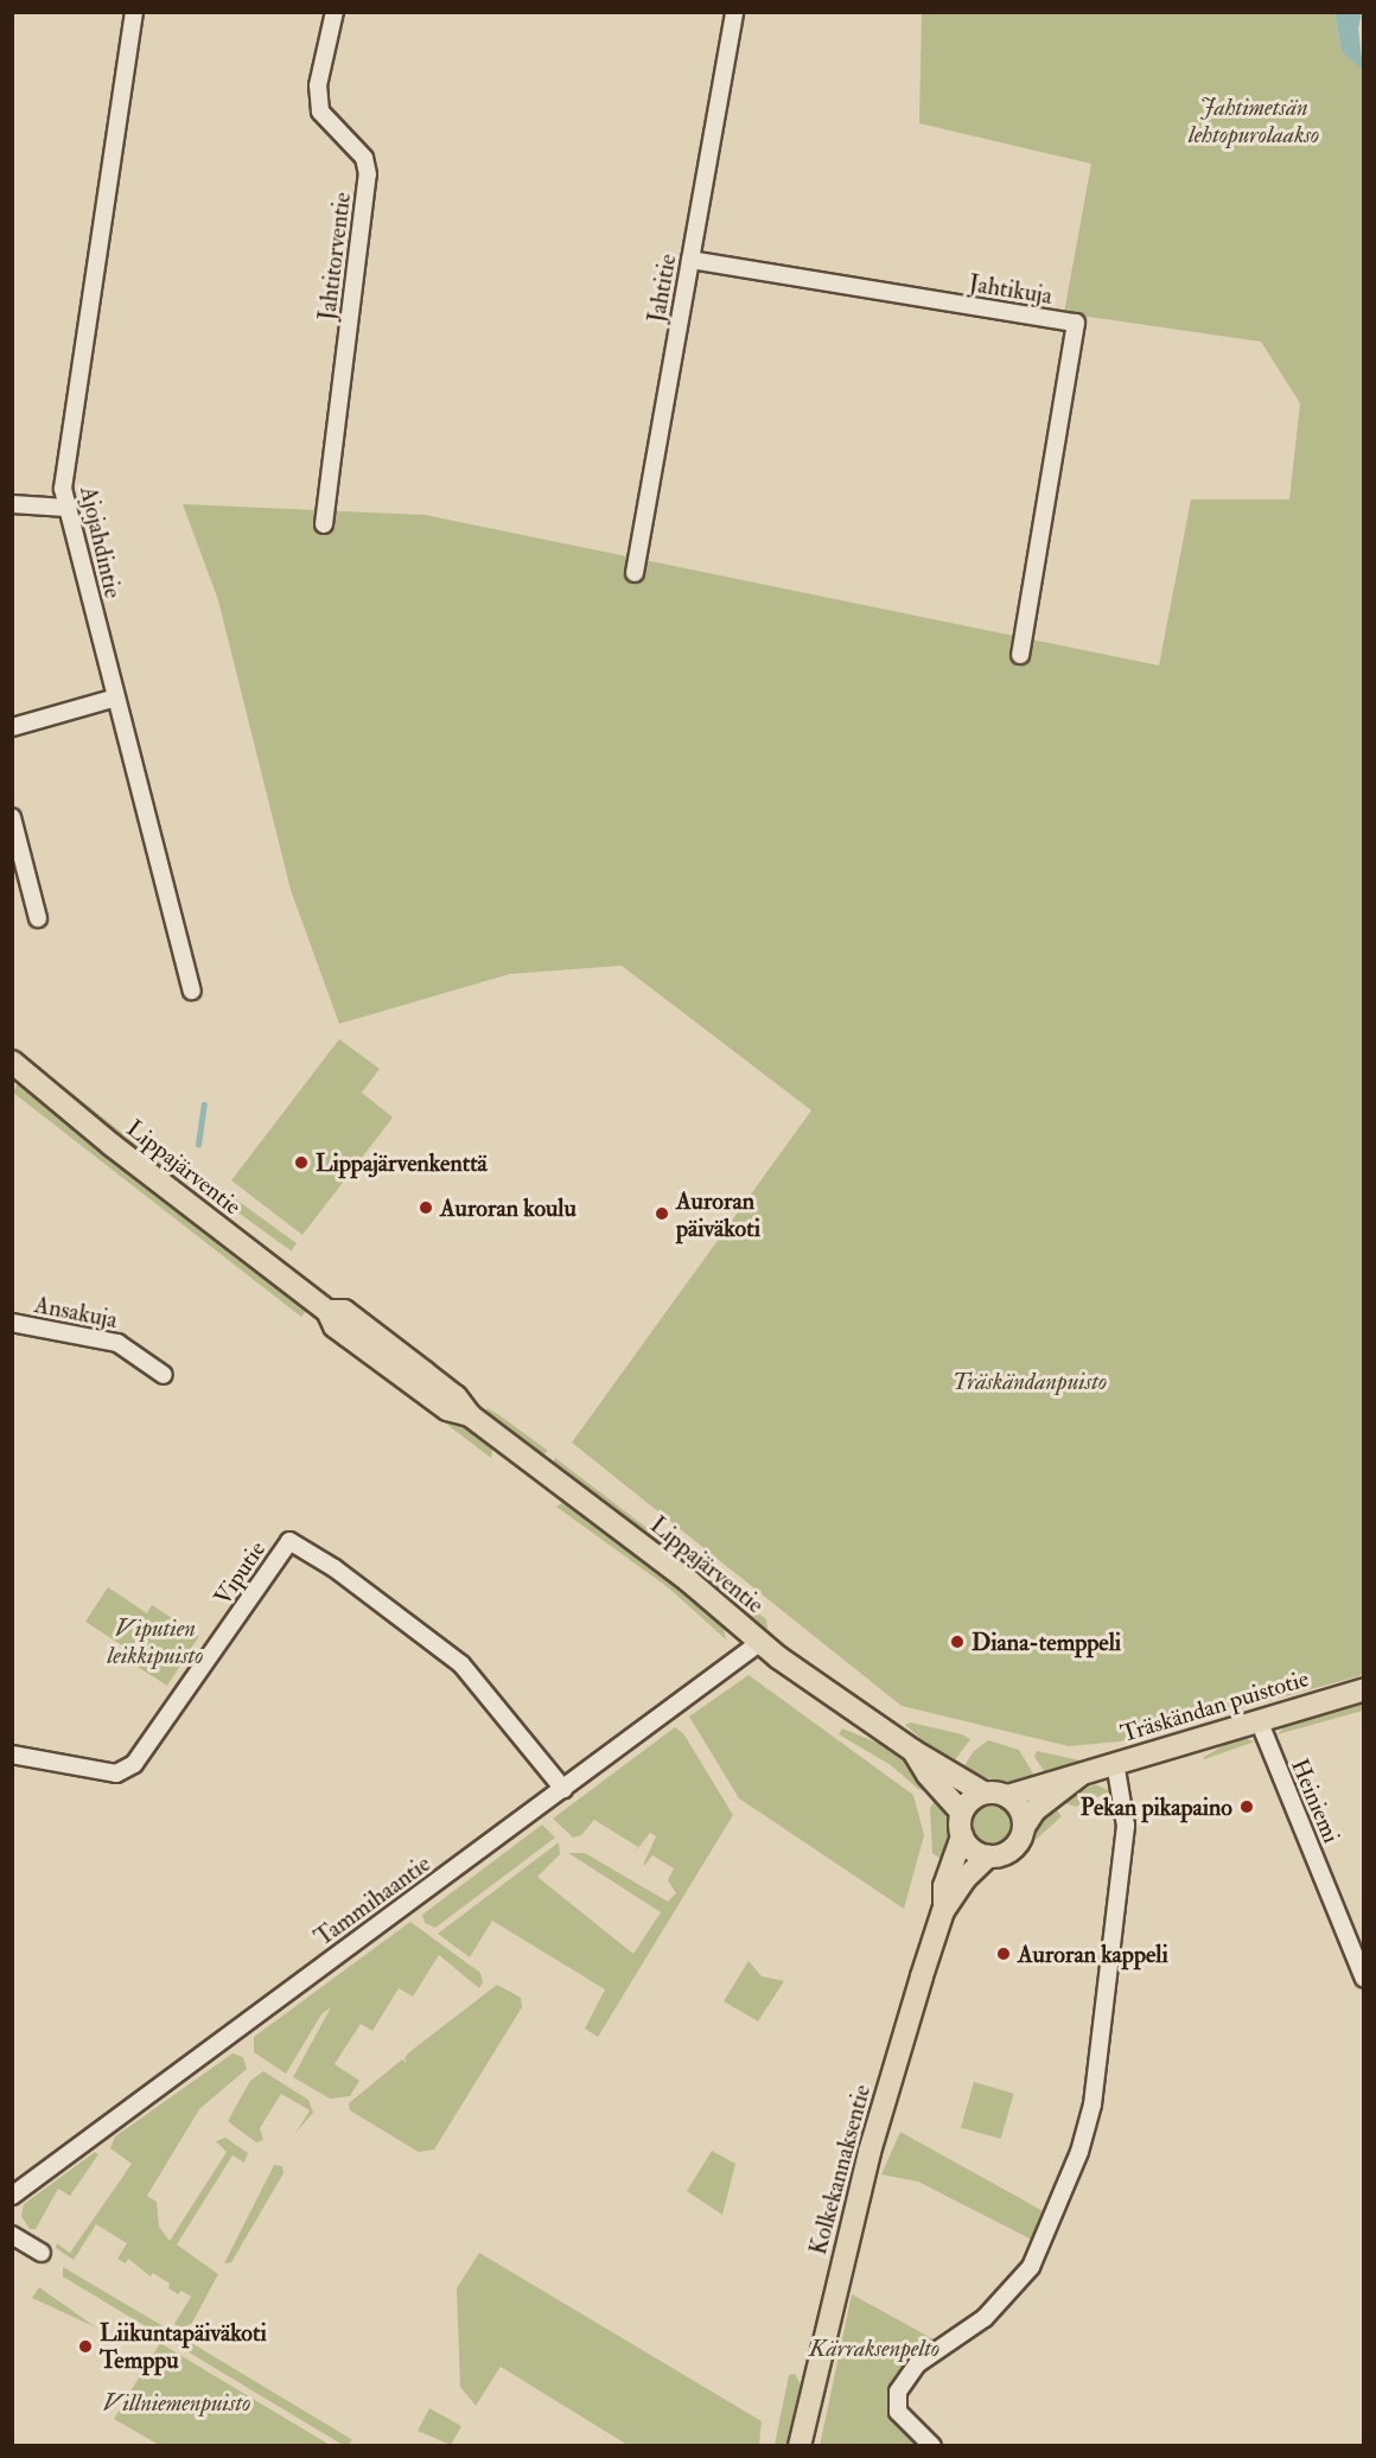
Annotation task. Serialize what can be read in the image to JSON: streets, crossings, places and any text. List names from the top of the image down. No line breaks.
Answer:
{"streets":{"main road":["Lippajärventie","Träskändan puistotie","Kolkekannaksentie"],"street":["Jahtitorventie","Jahtitie","Jahtikuja","Ajojahdintie","Ansakuja","Viputie","Heiniemi","Tammihaantie"]},"crossings":[["Jahtitie","Jahtikuja"],["Lippajärventie","Träskändan puistotie"],["Lippajärventie","Tammihaantie"],["Lippajärventie","Kolkekannaksentie"],["Viputie","Tammihaantie"],["Träskändan puistotie","Heiniemi"],["Träskändan puistotie","Kolkekannaksentie"]],"parks":["Jahtimetsän lehtopurolaakso","Träskändanpuisto","Viputien leikkipuisto","Kärraksenpelto","Villniemenpuisto"],"places":["Lippajärvenkenttä","Auroran koulu","Auroran päiväkoti","Diana-temppeli","Pekan pikapaino","Auroran kappeli","Liikuntapäiväkoti Temppu"]}
